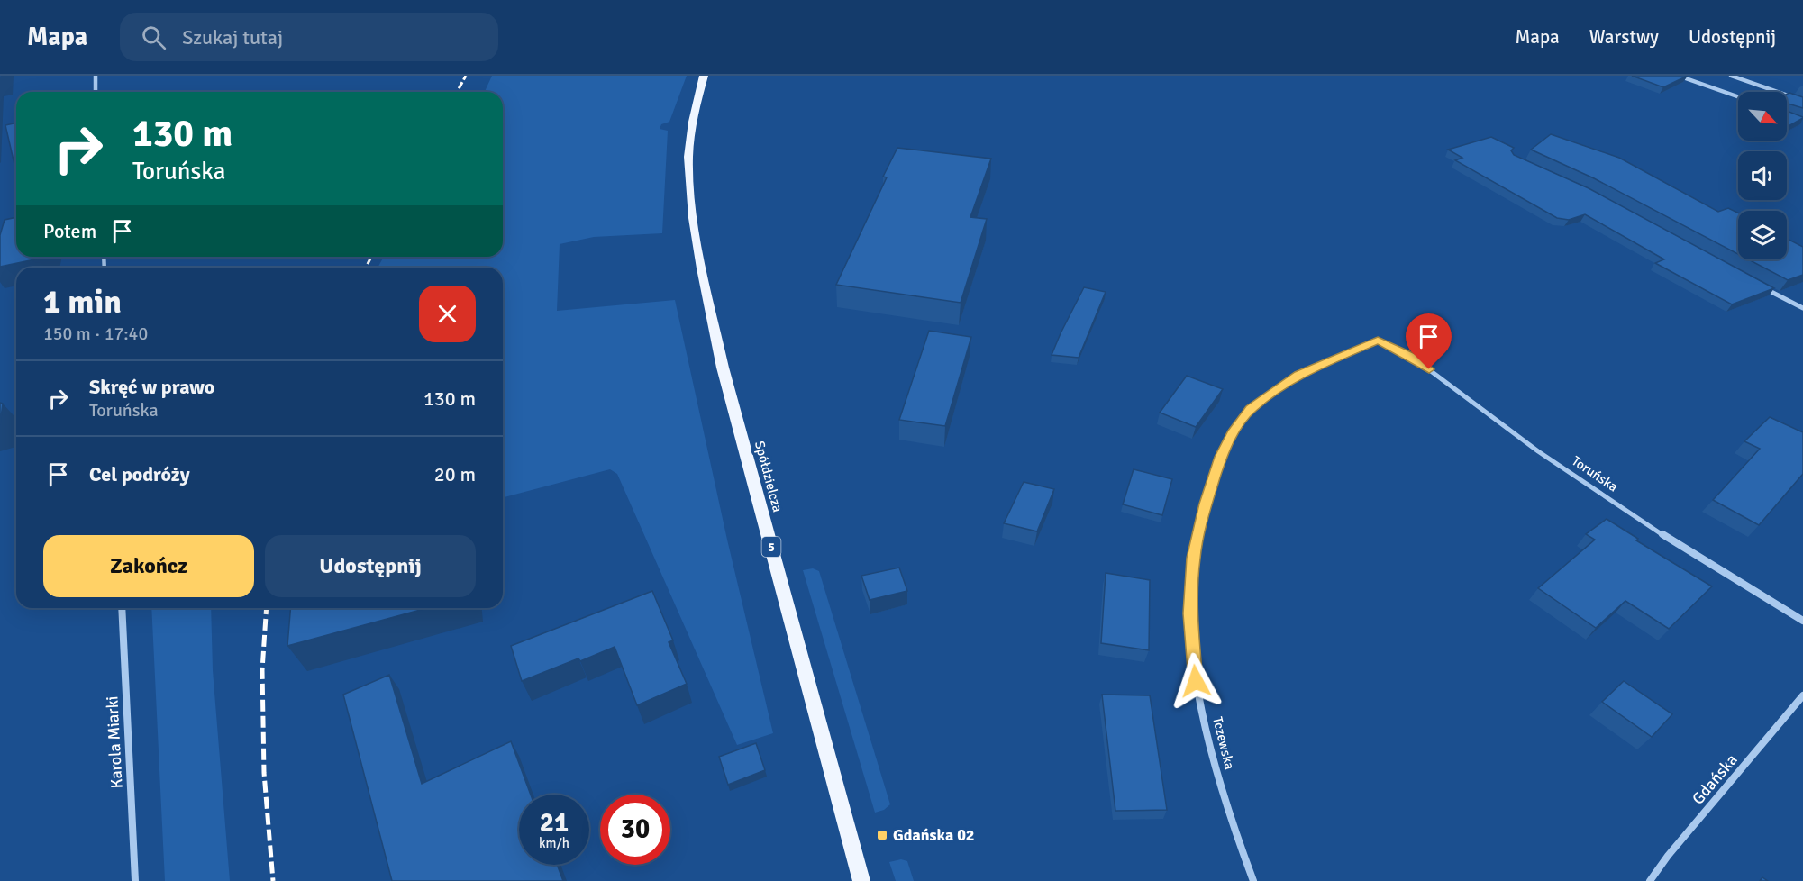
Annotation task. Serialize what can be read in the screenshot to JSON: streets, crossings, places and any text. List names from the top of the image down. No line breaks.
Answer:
{"streets":{"main road":["Spółdzielcza","5"],"street":["Toruńska","Karola Miarki","Tczewska","Gdańska"]},"crossings":[["Toruńska","Tczewska"]],"places":{"transit":["Gdańska 02"]},"north":"bottom right","page":{"header":"Mapa","search":"Szukaj tutaj","nav":["Mapa","Warstwy","Udostępnij"],"turn":["130 m","Toruńska"],"then":"Potem","heading":["1 min","150 m · 17:40"],"list":[{"name":"Skręć w prawo","note":"Toruńska","value":"130 m"},{"name":"Cel podróży","value":"20 m"}],"buttons":["Zakończ","Udostępnij"],"speed":"21 km/h","limit":"30"}}
